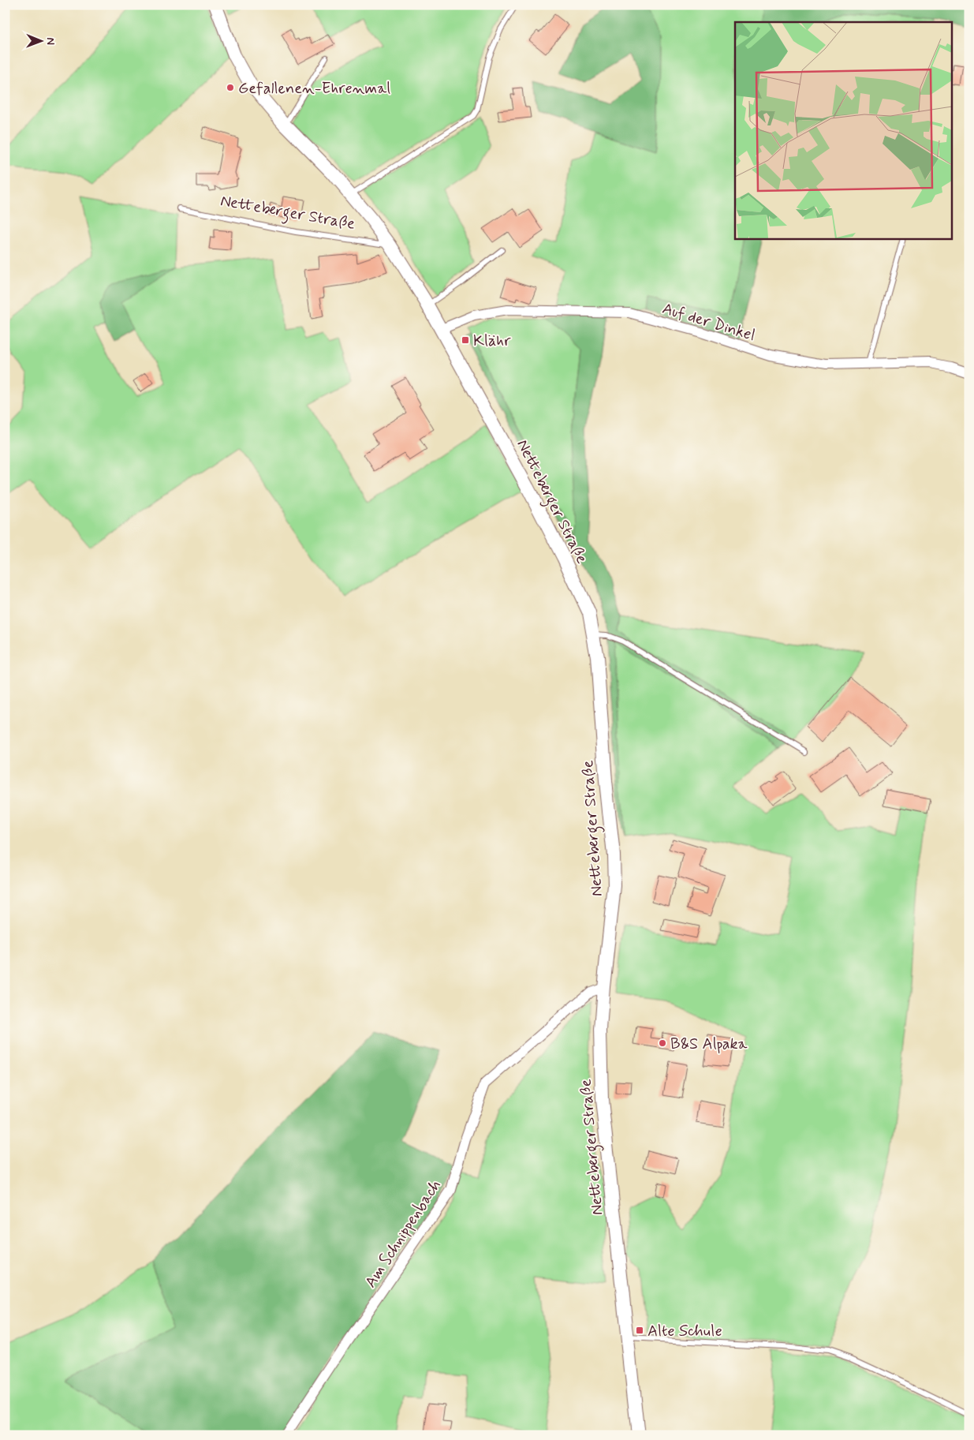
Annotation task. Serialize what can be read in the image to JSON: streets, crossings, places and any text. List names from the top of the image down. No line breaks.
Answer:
{"streets":{"street":["Netteberger Straße","Auf der Dinkel","Am Schnippenbach"]},"crossings":[["Netteberger Straße","Auf der Dinkel"],["Netteberger Straße","Am Schnippenbach"]],"places":{"other":["Gefallenen-Ehrenmal","B&S Alpaka"],"transit":["Klähr","Alte Schule"]},"north":"right"}
